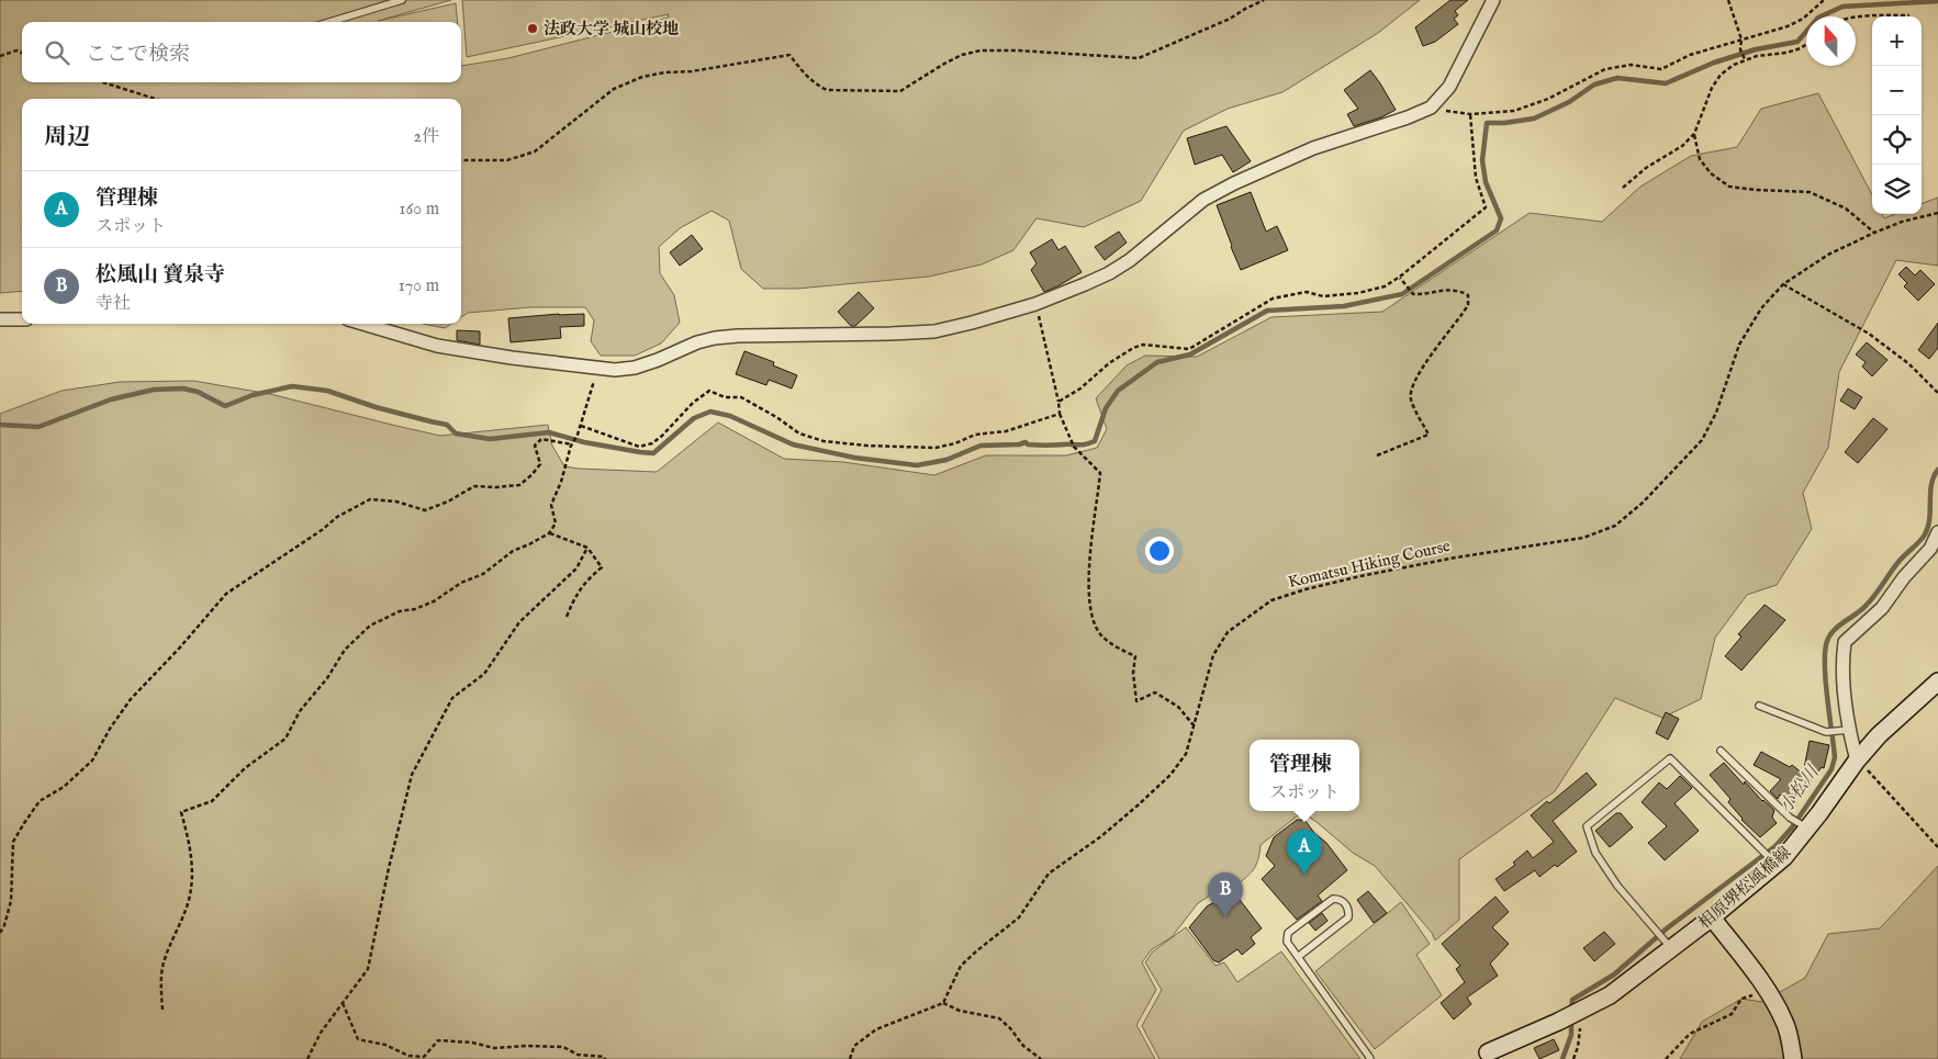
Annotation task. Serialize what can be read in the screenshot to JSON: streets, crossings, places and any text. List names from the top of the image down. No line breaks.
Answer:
{"streets":{"street":["相原堺松風橋線"],"path":["Komatsu Hiking Course"]},"water":["小松川"],"places":["法政大学 城山校地"],"north":"top","page":{"map_buttons":["+","−"],"search":"ここで検索","heading":["周辺","2件"],"list":[{"mark":"A","name":"管理棟","note":"スポット","value":"160 m"},{"mark":"B","name":"松風山 寶泉寺","note":"寺社","value":"170 m"}],"popup":["管理棟","スポット"],"pins":["A","B"]}}
